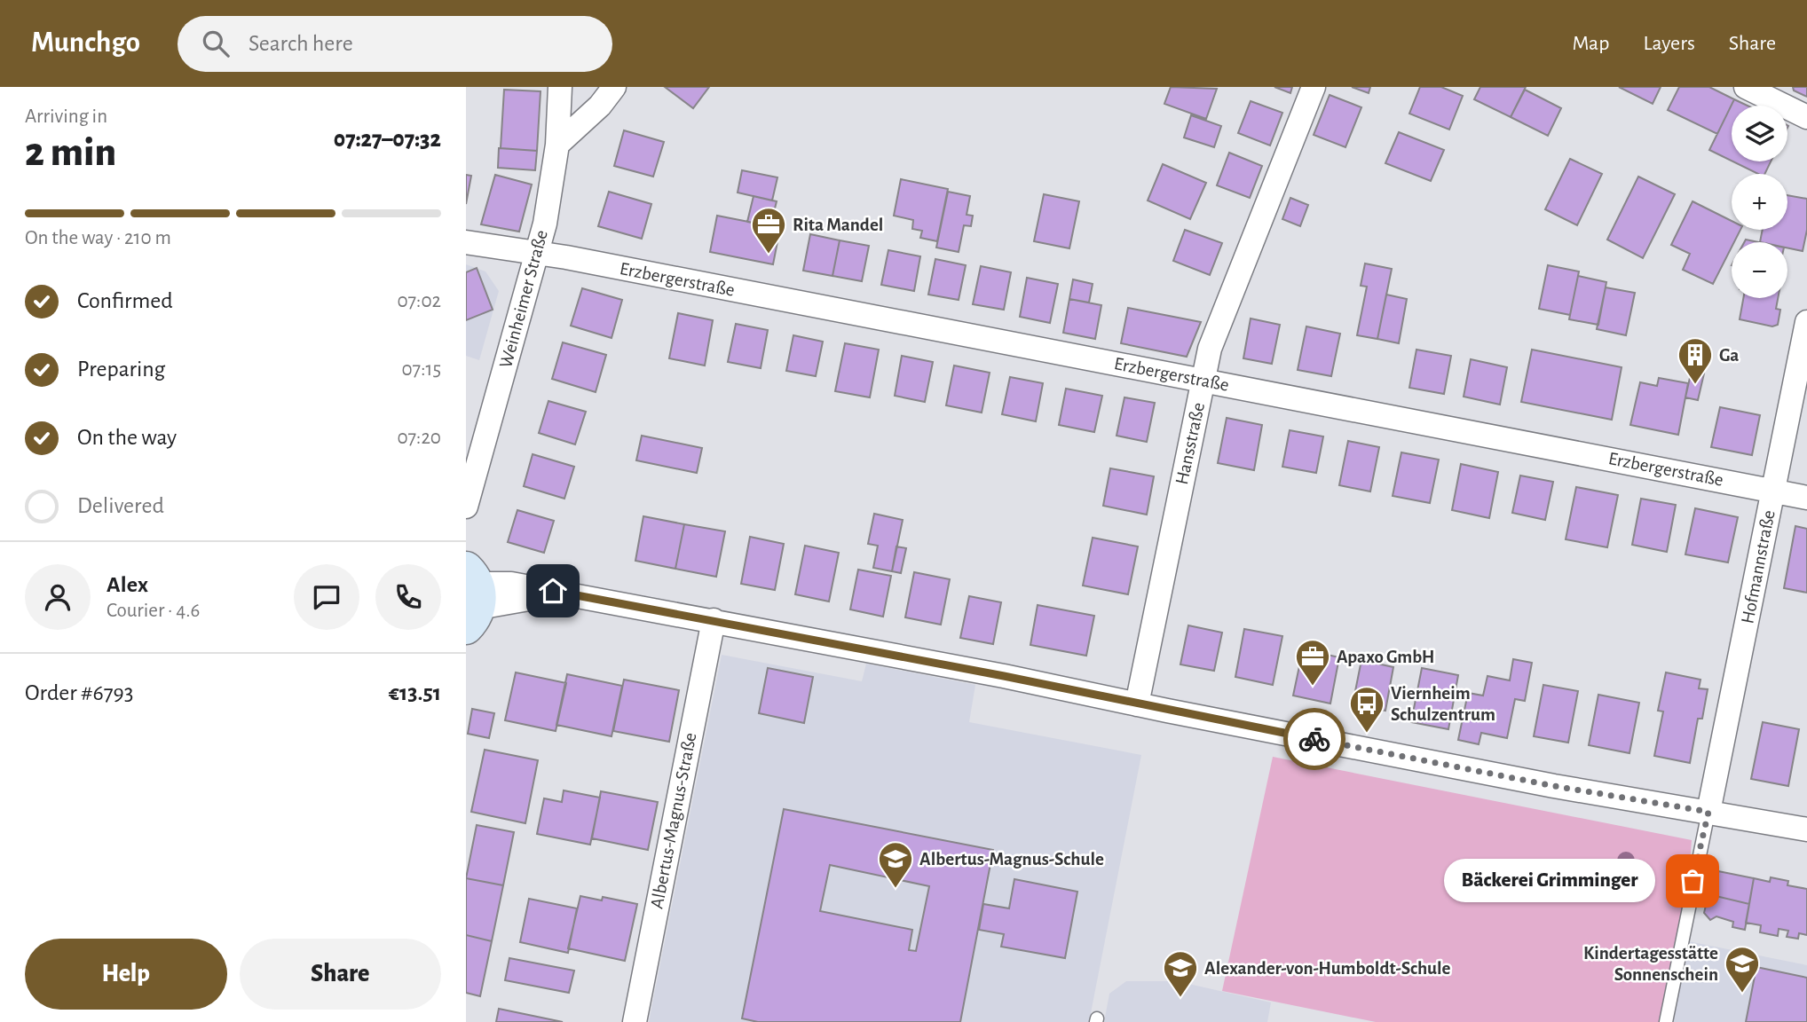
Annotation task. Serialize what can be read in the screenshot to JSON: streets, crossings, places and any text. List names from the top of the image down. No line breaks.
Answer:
{"streets":{"street":["Erzbergerstraße","Weinheimer Straße","Hansstraße","Hofmannstraße","Albertus-Magnus-Straße"]},"crossings":[["Erzbergerstraße","Weinheimer Straße"],["Erzbergerstraße","Hansstraße"],["Erzbergerstraße","Hofmannstraße"]],"places":{"office":["Rita Mandel","Apaxo GmbH"],"building":["Ga"],"bus stop":["Viernheim Schulzentrum"],"other":["Bäckerei Grimminger"],"school or university":["Albertus-Magnus-Schule","Kindertagesstätte Sonnenschein","Alexander-von-Humboldt-Schule"]},"page":{"header":"Munchgo","search":"Search here","nav":["Map","Layers","Share"],"heading":["2 min","Arriving in","07:27–07:32"],"panel":["Alex","Courier · 4.6","Order #6793","€13.51"],"map_buttons":["+","−"],"bar":"On the way · 210 m","list":[["Confirmed","07:02"],["Preparing","07:15"],["On the way","07:20"],"Delivered"],"bubble":"Bäckerei Grimminger","buttons":["Help","Share"]}}
